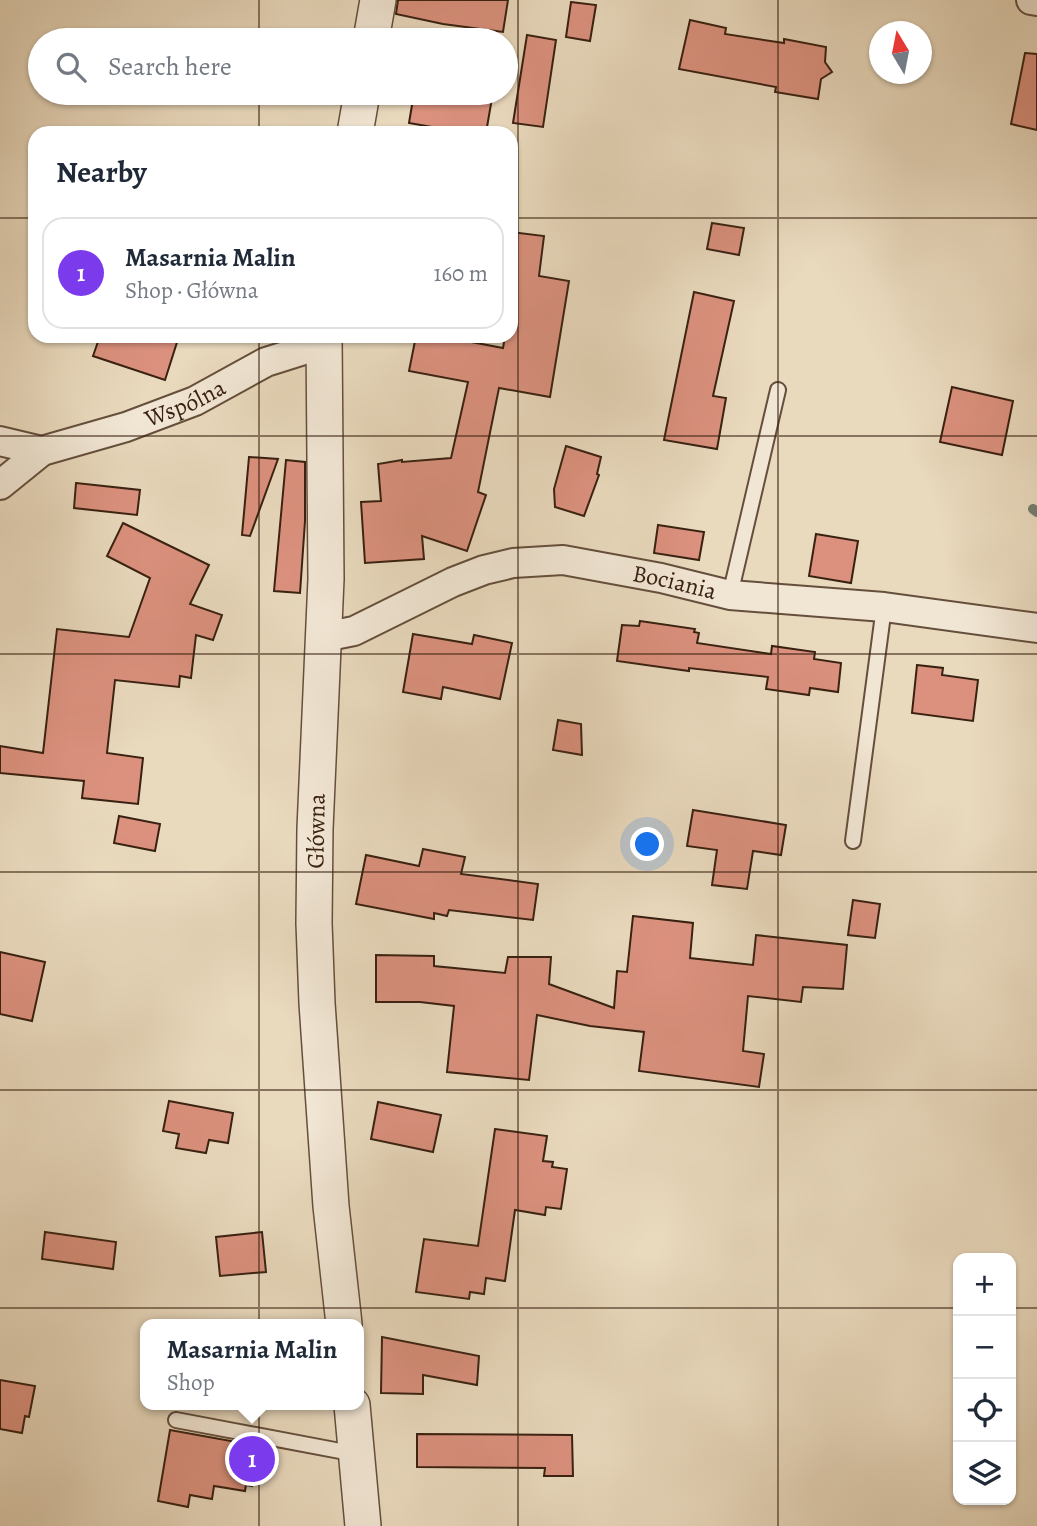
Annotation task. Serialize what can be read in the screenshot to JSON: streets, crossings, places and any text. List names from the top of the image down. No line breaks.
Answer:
{"streets":{"street":["Wspólna","Bociania","Główna"]},"crossings":[["Bociania","Główna"]],"north":"top","page":{"search":"Search here","heading":"Nearby","list":[{"mark":"1","name":"Masarnia Malin","note":"Shop · Główna","value":"160 m"}],"map_buttons":["+","−"],"popup":["Masarnia Malin","Shop"],"pins":"1"}}
